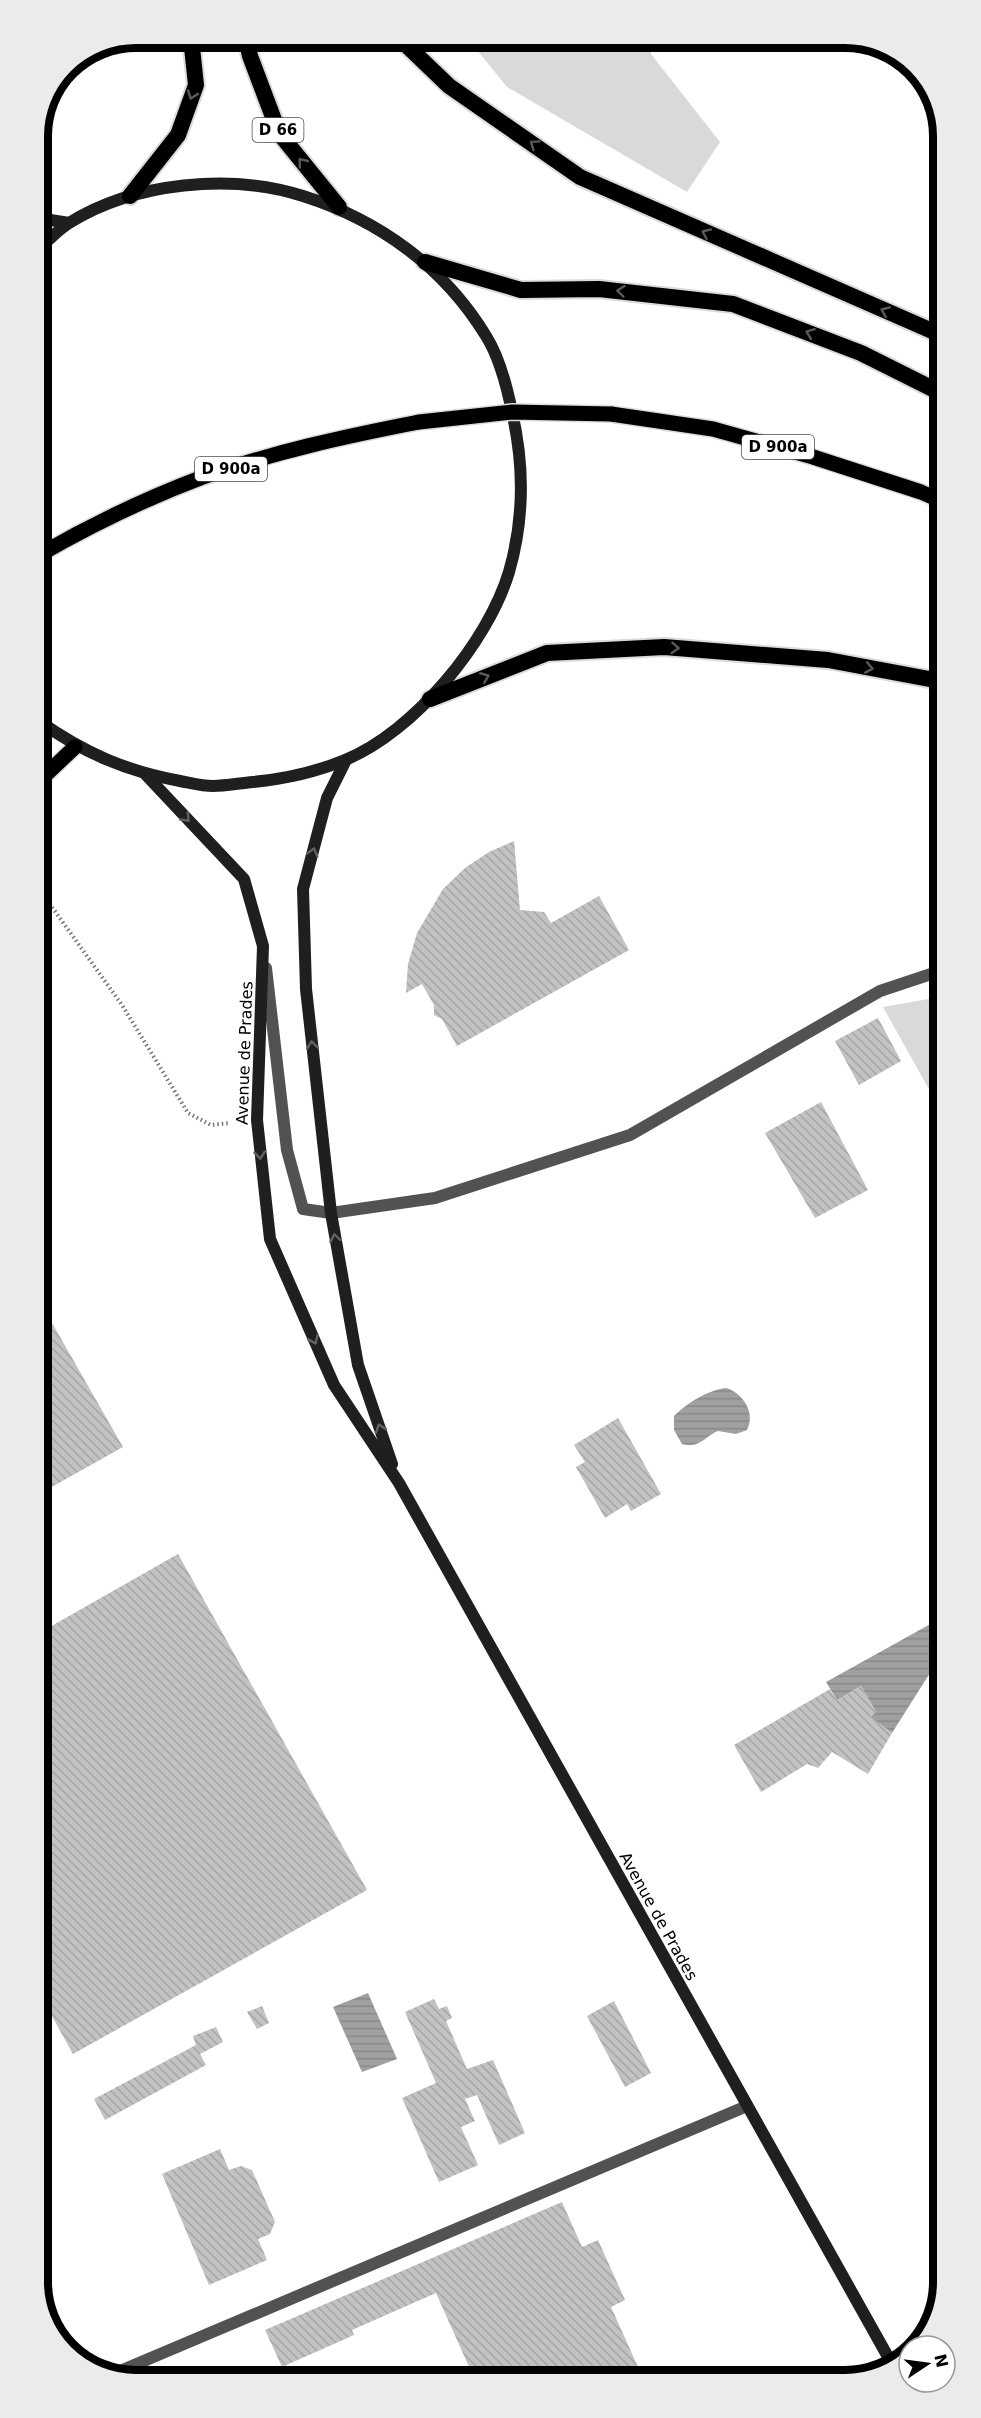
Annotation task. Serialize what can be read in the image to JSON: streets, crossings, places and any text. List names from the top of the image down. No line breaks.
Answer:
{"streets":{"highway":["D 66"],"main road":["D 900a","Avenue de Prades"]},"north":"right"}
